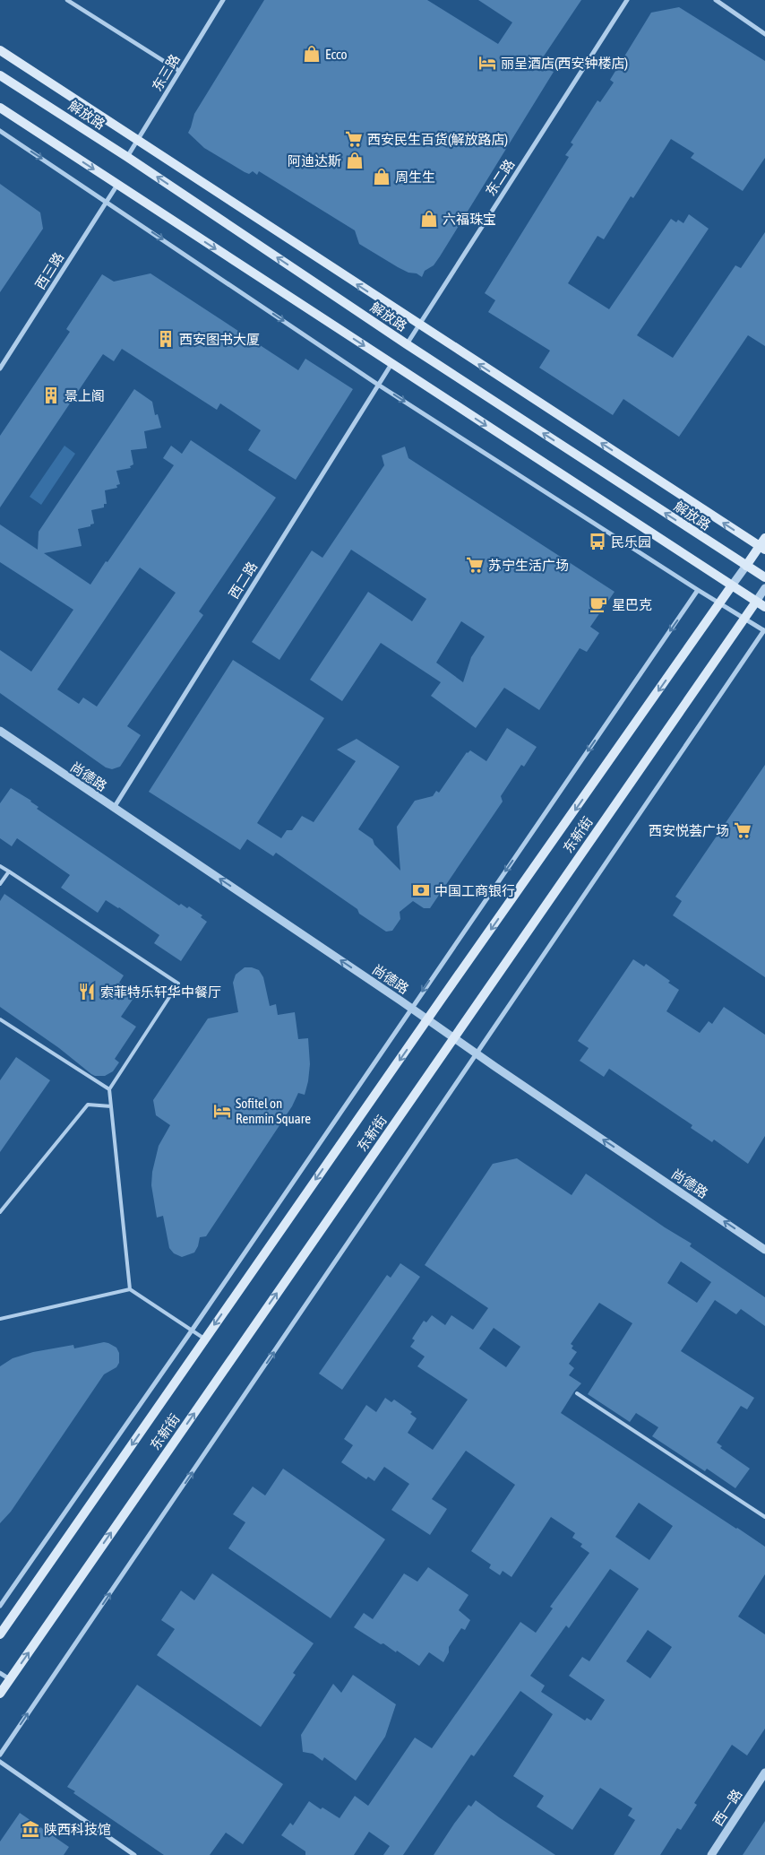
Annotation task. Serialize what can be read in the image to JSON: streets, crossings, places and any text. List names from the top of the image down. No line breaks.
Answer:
{"streets":{"main road":["解放路","东新街"],"street":["东三路","东二路","西三路","西二路","尚德路","西一路"]},"crossings":[["东三路","解放路"],["解放路","东二路"],["解放路","东新街"],["西二路","尚德路"],["尚德路","东新街"]],"one_way":["尚德路"],"places":{"shop":["Ecco","阿迪达斯","周生生","六福珠宝"],"hotel":["丽呈酒店(西安钟楼店)","Sofitel on Renmin Square"],"supermarket":["西安民生百货(解放路店)","苏宁生活广场","西安悦荟广场"],"building":["西安图书大厦","景上阁"],"bus stop":["民乐园"],"cafe":["星巴克"],"bank":["中国工商银行"],"restaurant":["索菲特乐轩华中餐厅"],"museum":["陕西科技馆"]}}
